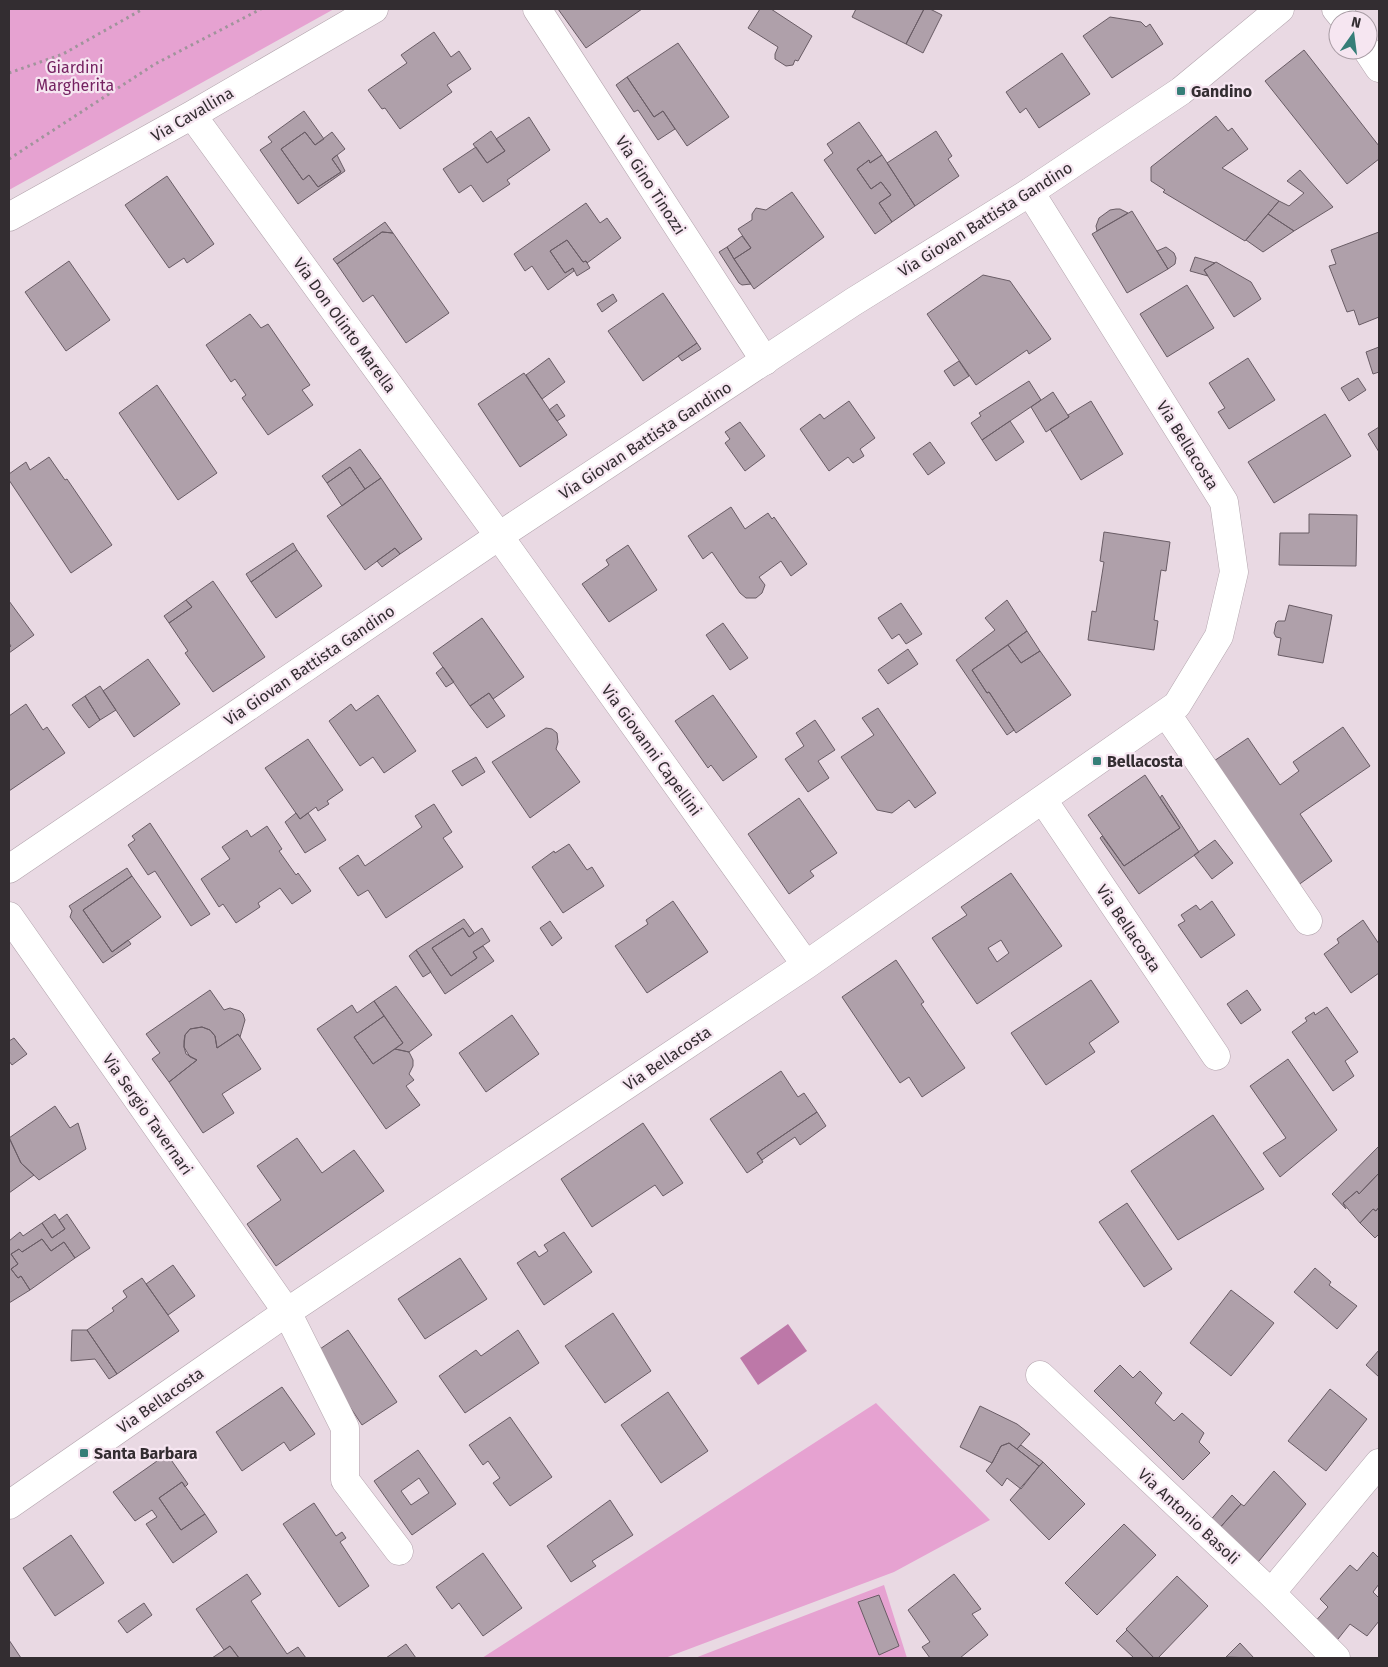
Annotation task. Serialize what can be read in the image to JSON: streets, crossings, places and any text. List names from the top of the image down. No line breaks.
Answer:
{"streets":{"street":["Via Cavallina","Via Gino Tinozzi","Via Giovan Battista Gandino","Via Don Olinto Marella","Via Bellacosta","Via Giovanni Capellini","Via Sergio Tavernari","Via Antonio Basoli"]},"crossings":[["Via Cavallina","Via Don Olinto Marella"],["Via Gino Tinozzi","Via Giovan Battista Gandino"],["Via Giovan Battista Gandino","Via Don Olinto Marella"],["Via Giovan Battista Gandino","Via Bellacosta"],["Via Giovan Battista Gandino","Via Giovanni Capellini"],["Via Don Olinto Marella","Via Giovanni Capellini"],["Via Bellacosta","Via Giovanni Capellini"],["Via Bellacosta","Via Sergio Tavernari"]],"parks":["Giardini Margherita"],"places":{"transit":["Gandino","Bellacosta","Santa Barbara"]},"north":"top"}
